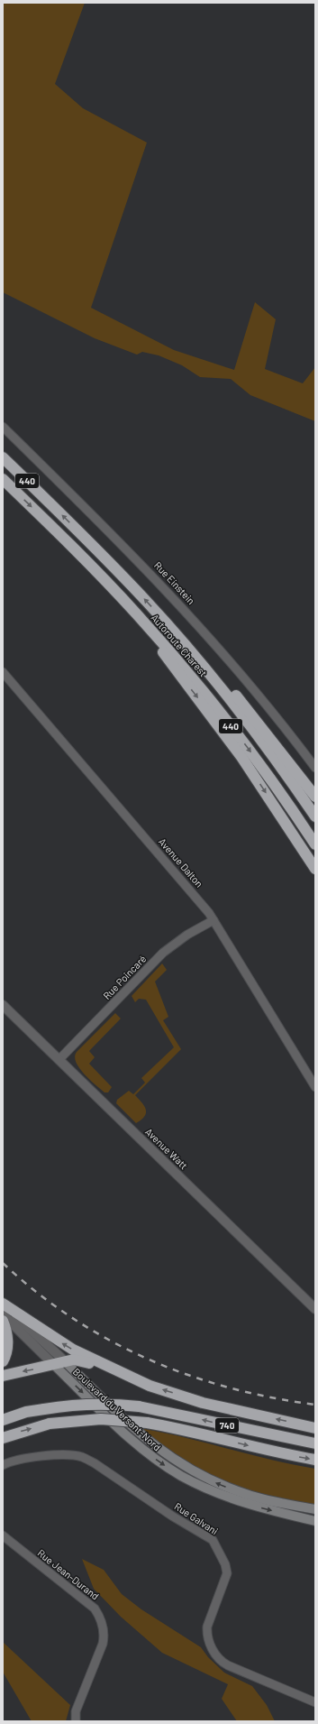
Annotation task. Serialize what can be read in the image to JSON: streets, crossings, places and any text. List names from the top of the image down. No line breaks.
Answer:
{"streets":{"highway":["440","Autoroute Charest","740"],"main road":["Boulevard du Versant-Nord"],"street":["Rue Einstein","Avenue Dalton","Rue Poincaré","Avenue Watt","Rue Galvani","Rue Jean-Durand"]},"crossings":[["Avenue Dalton","Rue Poincaré"],["Rue Poincaré","Avenue Watt"]]}
